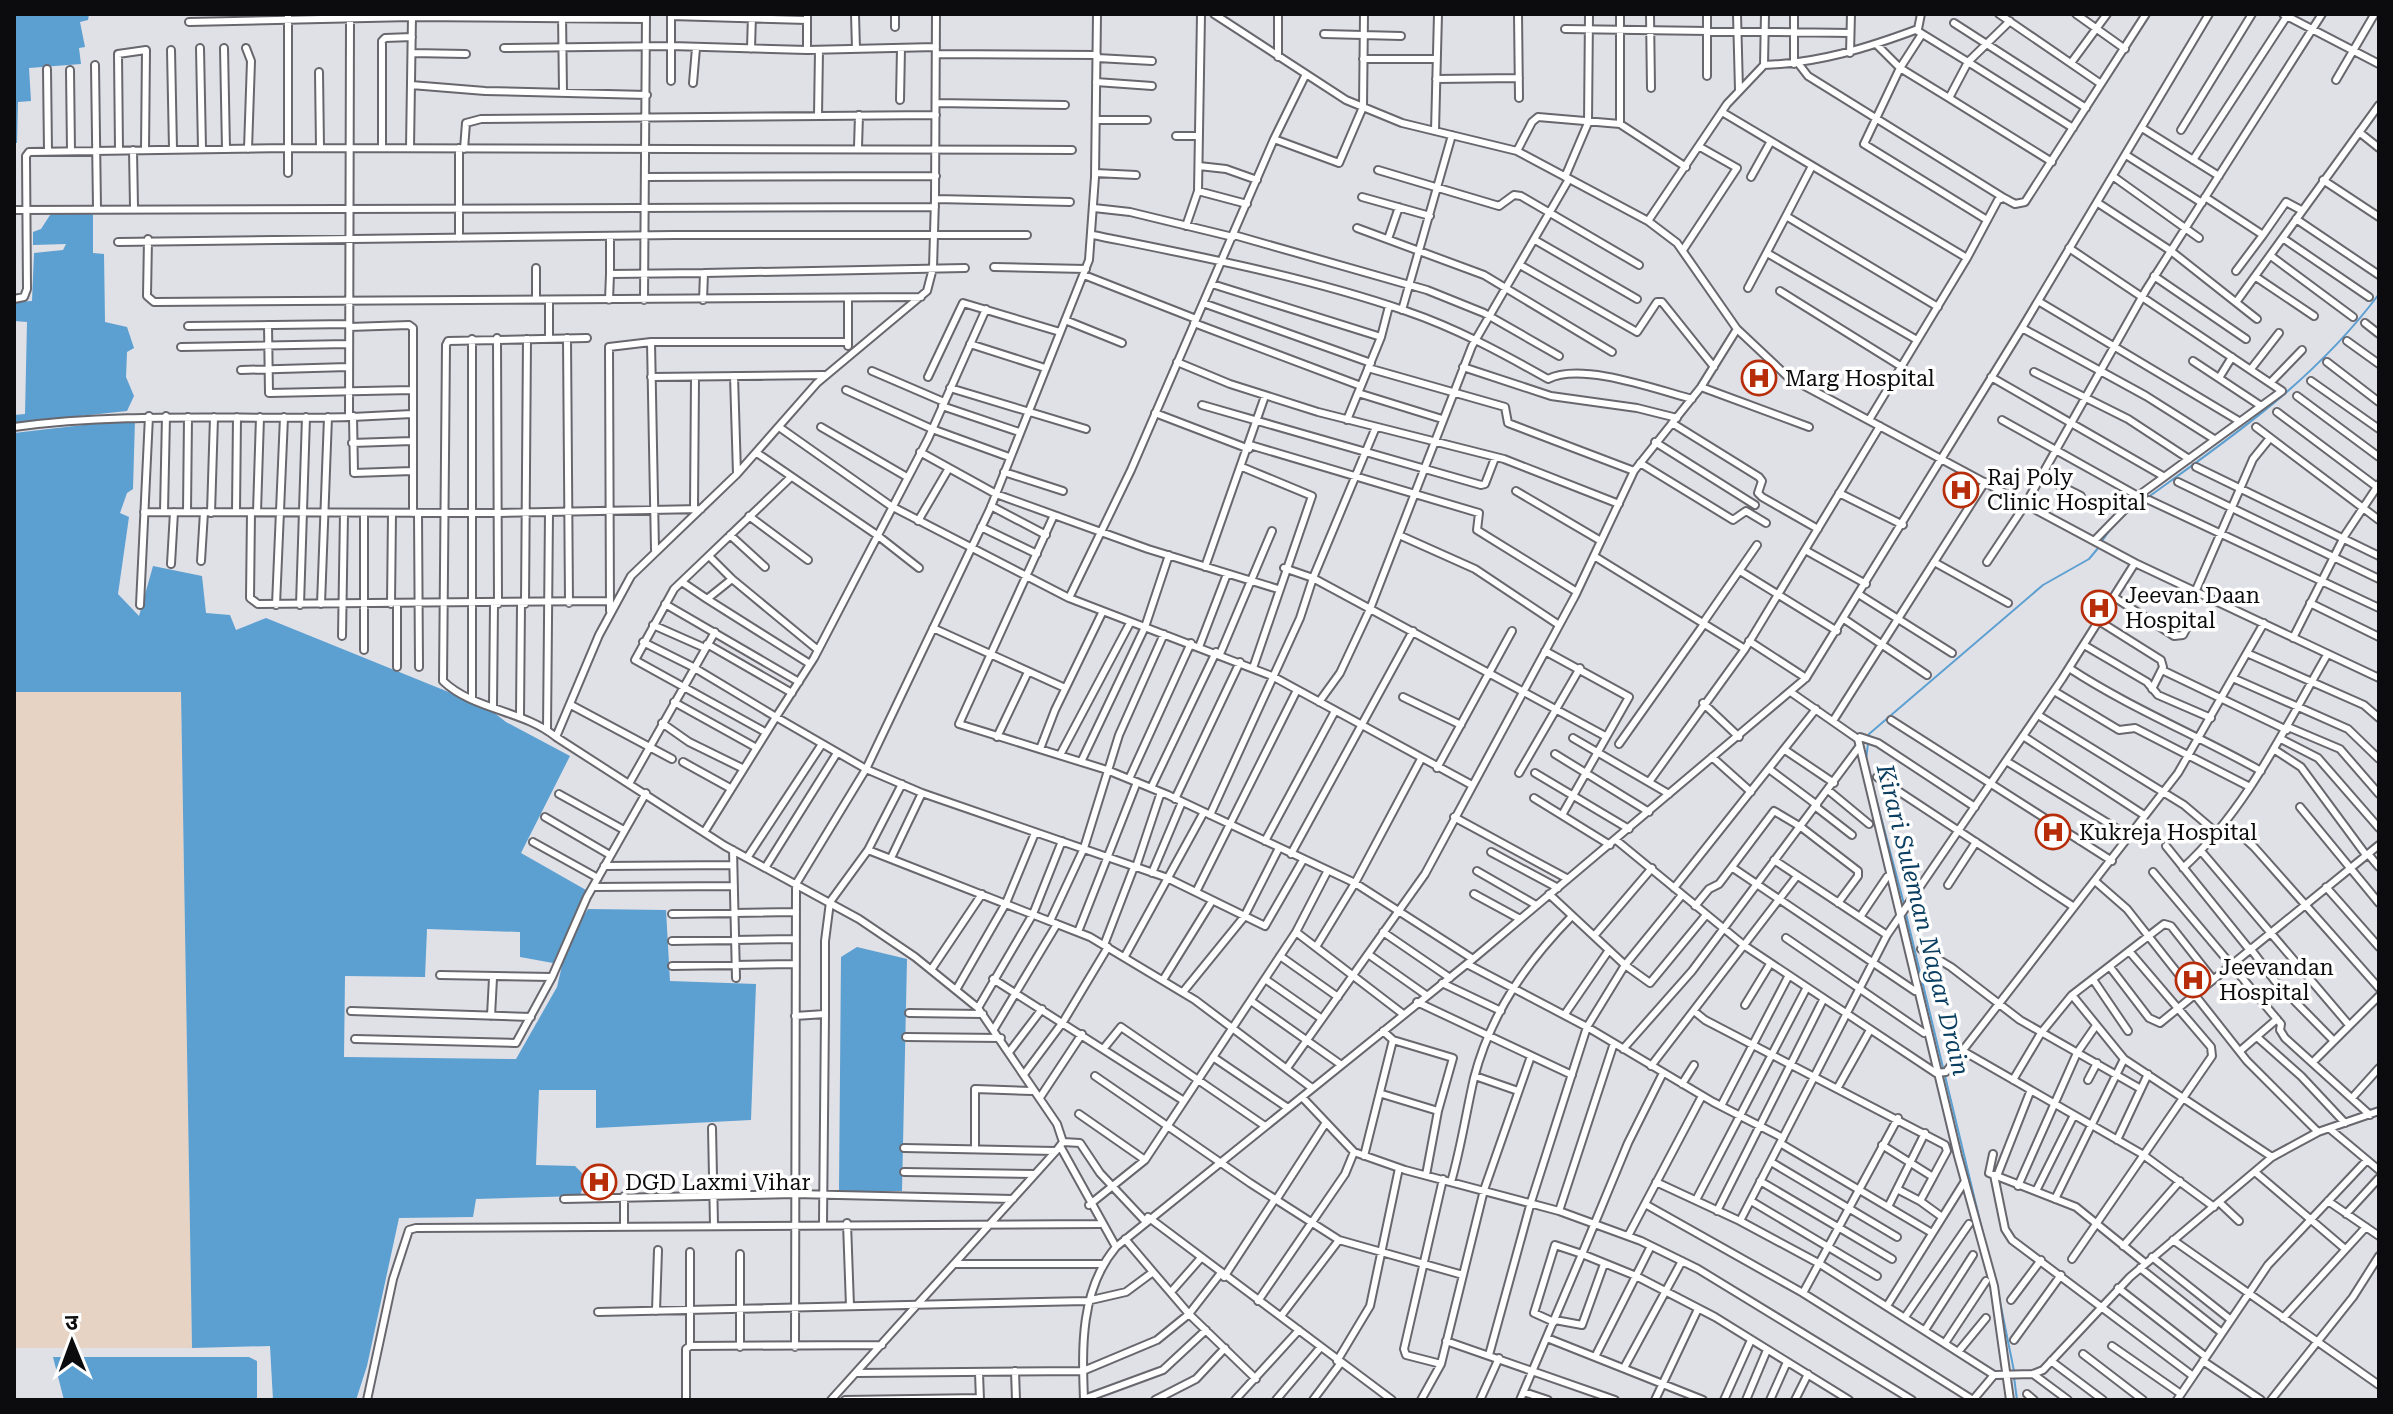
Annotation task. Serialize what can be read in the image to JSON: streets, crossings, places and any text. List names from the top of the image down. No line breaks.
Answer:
{"water":["Kirari Suleman Nagar Drain"],"places":{"hospital":["Marg Hospital","Raj Poly Clinic Hospital","Jeevan Daan Hospital","Kukreja Hospital","Jeevandan Hospital","DGD Laxmi Vihar"]},"north":"top"}
